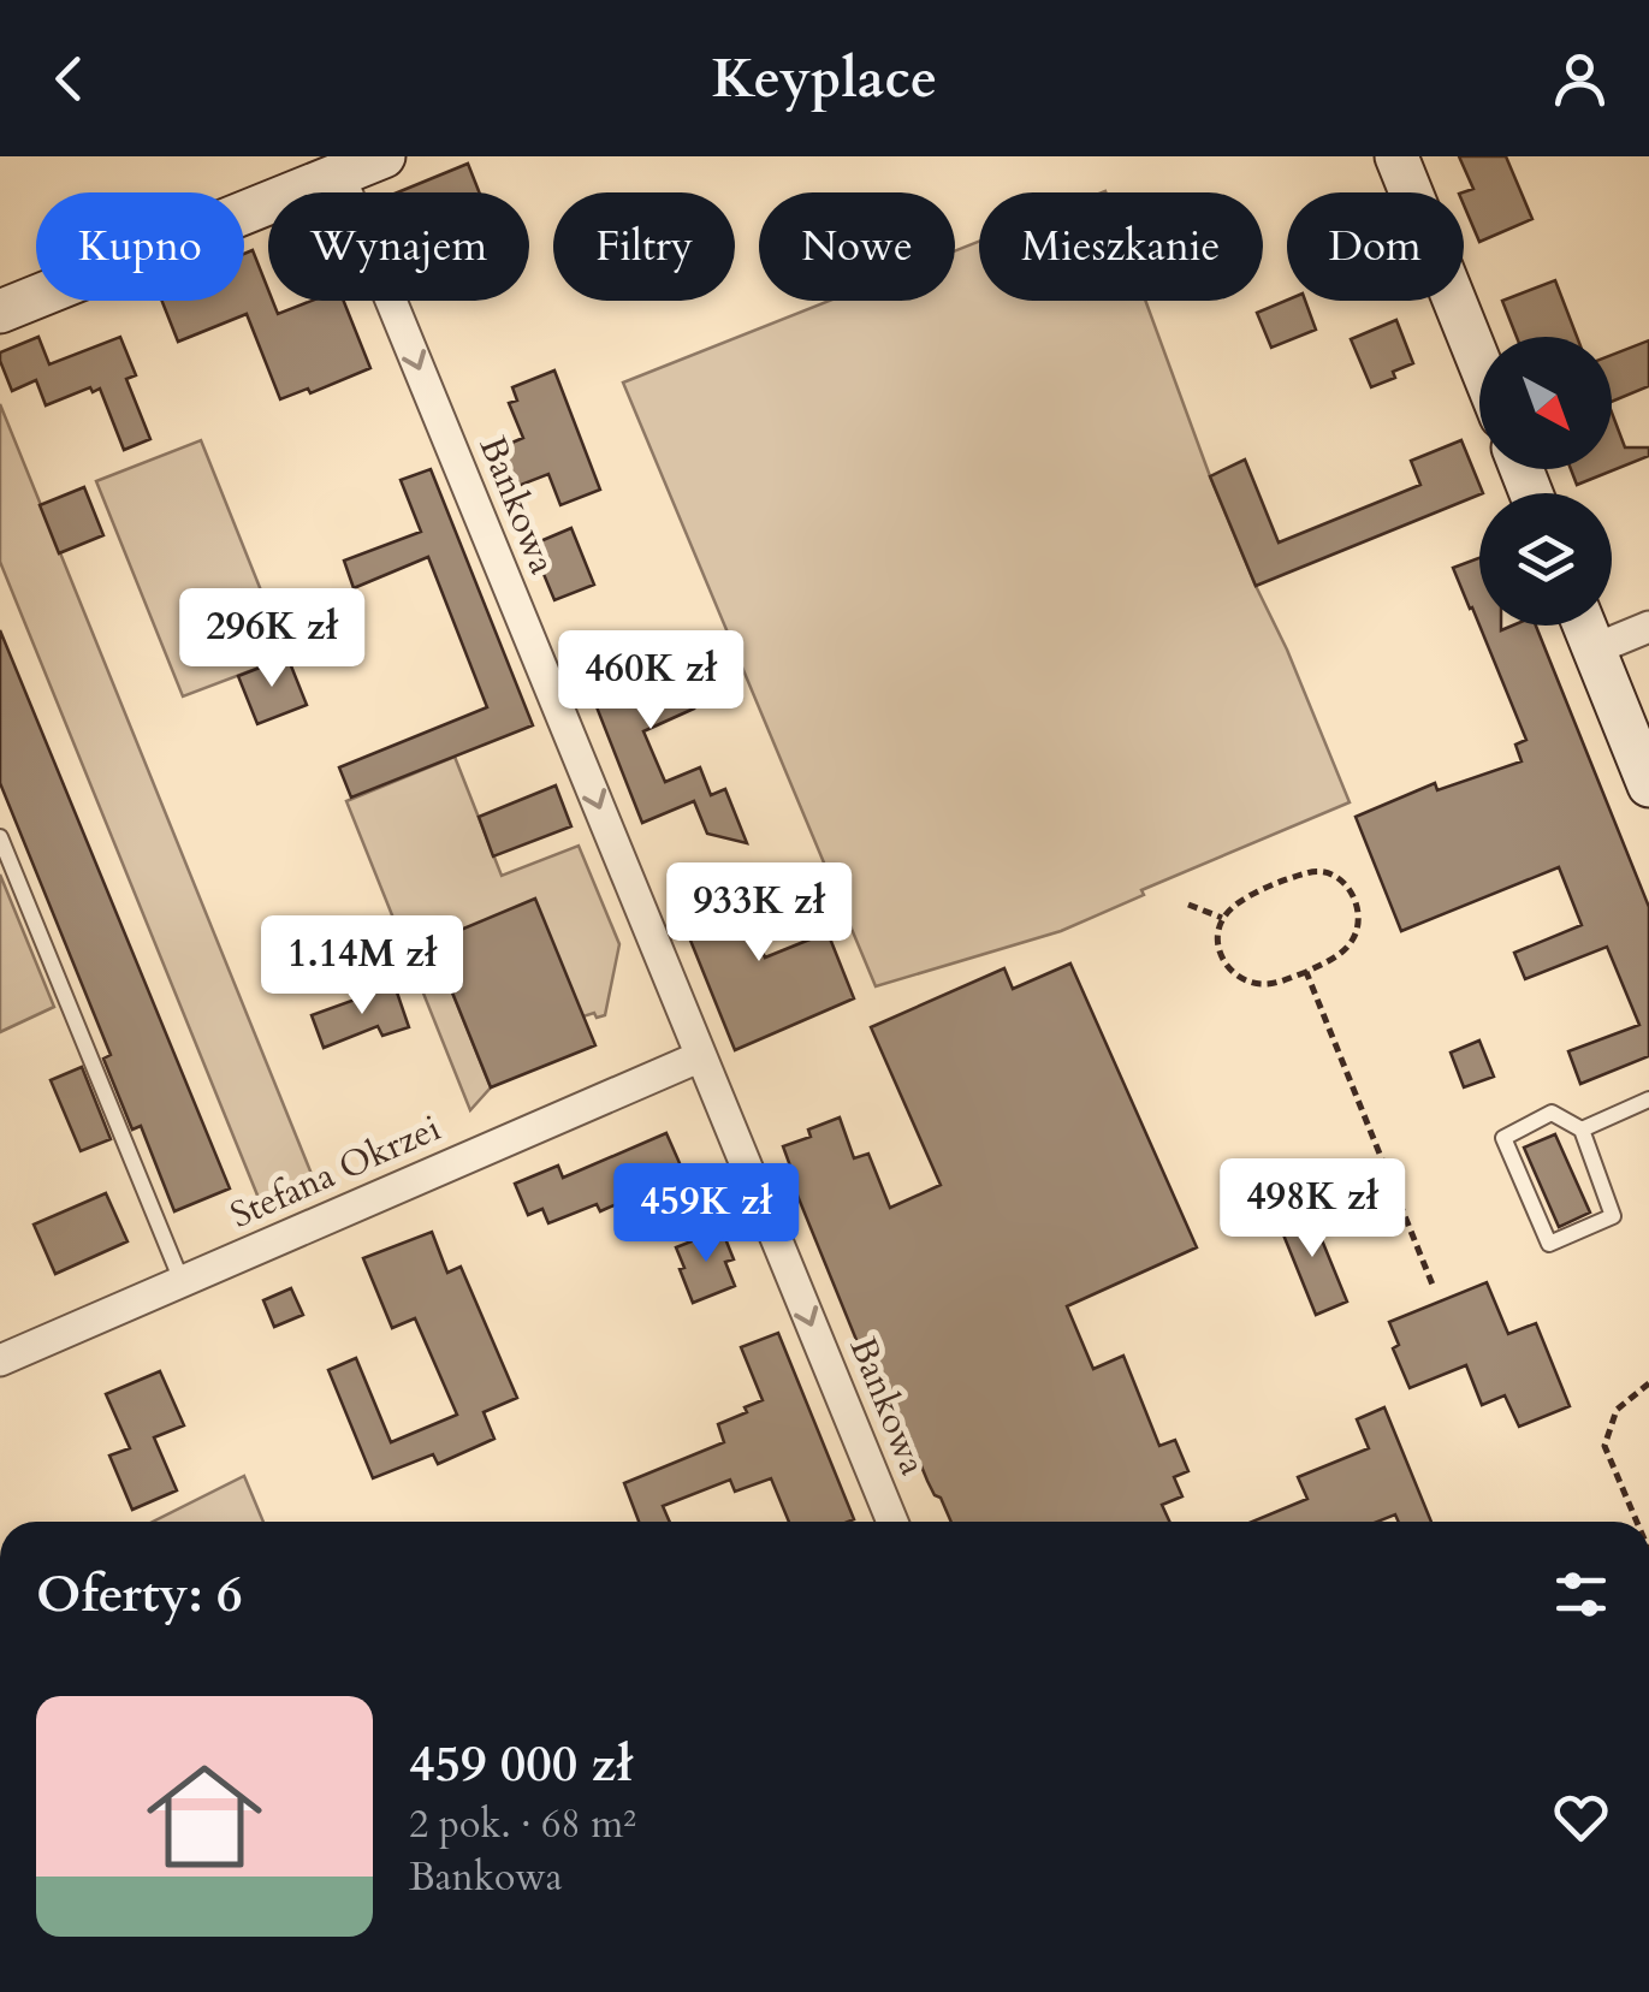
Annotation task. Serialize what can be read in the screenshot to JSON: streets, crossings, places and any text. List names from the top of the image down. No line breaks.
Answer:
{"streets":{"street":["Bankowa","Stefana Okrzei"]},"crossings":[["Bankowa","Stefana Okrzei"]],"one_way":["Bankowa"],"north":"bottom right","page":{"header":"Keyplace","chip":["Kupno","Wynajem","Filtry","Nowe","Mieszkanie","Dom"],"price":["296K zł","460K zł","933K zł","1.14M zł","498K zł","459K zł"],"heading":"Oferty: 6","list":[{"name":"459 000 zł","note":"2 pok. · 68 m² · Bankowa"}]}}
